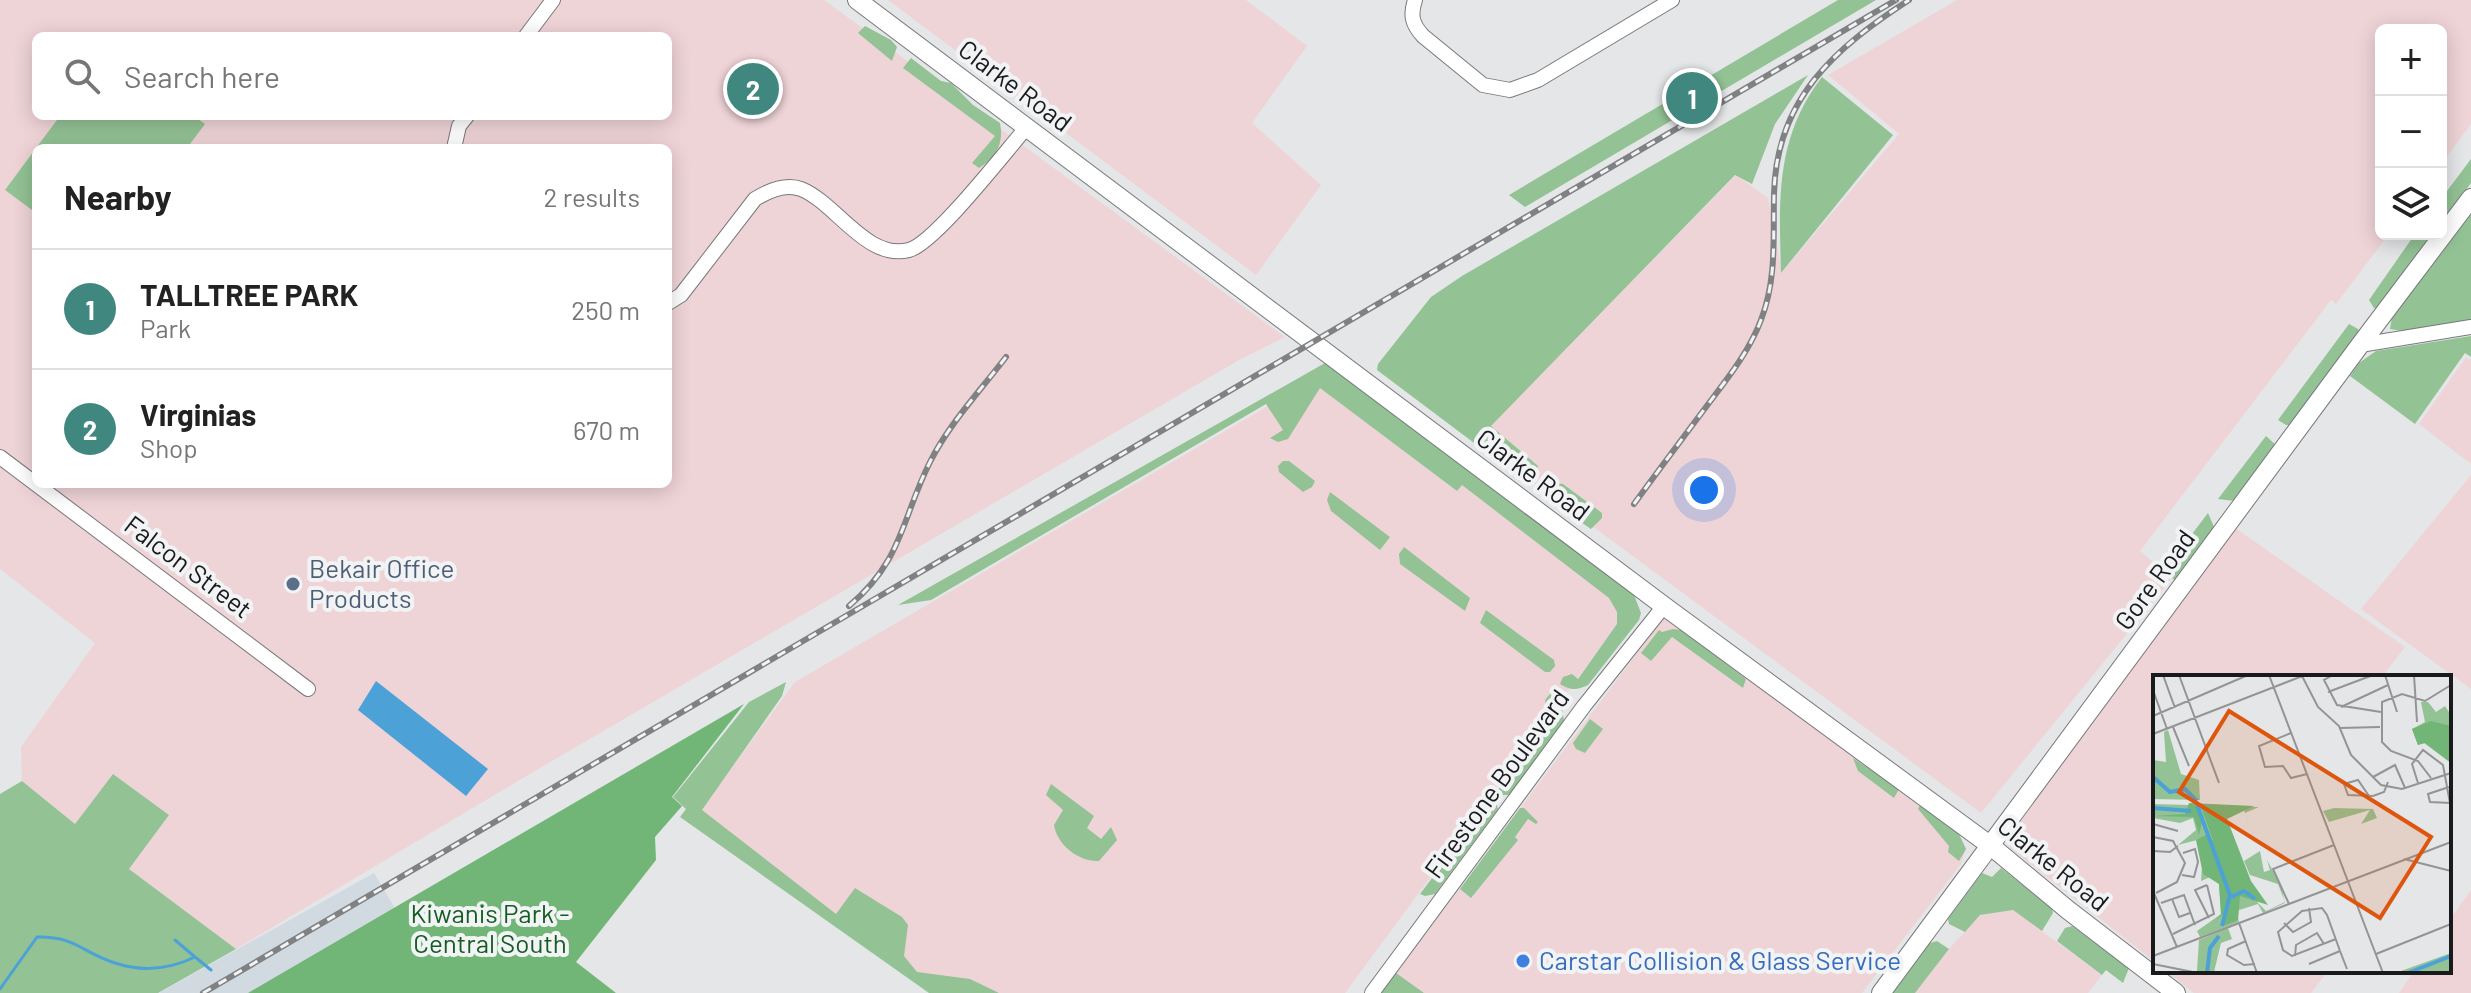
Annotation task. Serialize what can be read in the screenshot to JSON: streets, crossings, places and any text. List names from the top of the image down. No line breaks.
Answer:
{"streets":{"main road":["Clarke Road","Gore Road"],"street":["Falcon Street","Firestone Boulevard"]},"crossings":[["Clarke Road","Gore Road"],["Clarke Road","Firestone Boulevard"]],"parks":["Kiwanis Park - Central South"],"places":["Bekair Office Products","Carstar Collision & Glass Service"],"page":{"map_buttons":["+","−"],"search":"Search here","pins":["2","1"],"heading":["Nearby","2 results"],"list":[{"mark":"1","name":"TALLTREE PARK","note":"Park","value":"250 m"},{"mark":"2","name":"Virginias","note":"Shop","value":"670 m"}]}}
